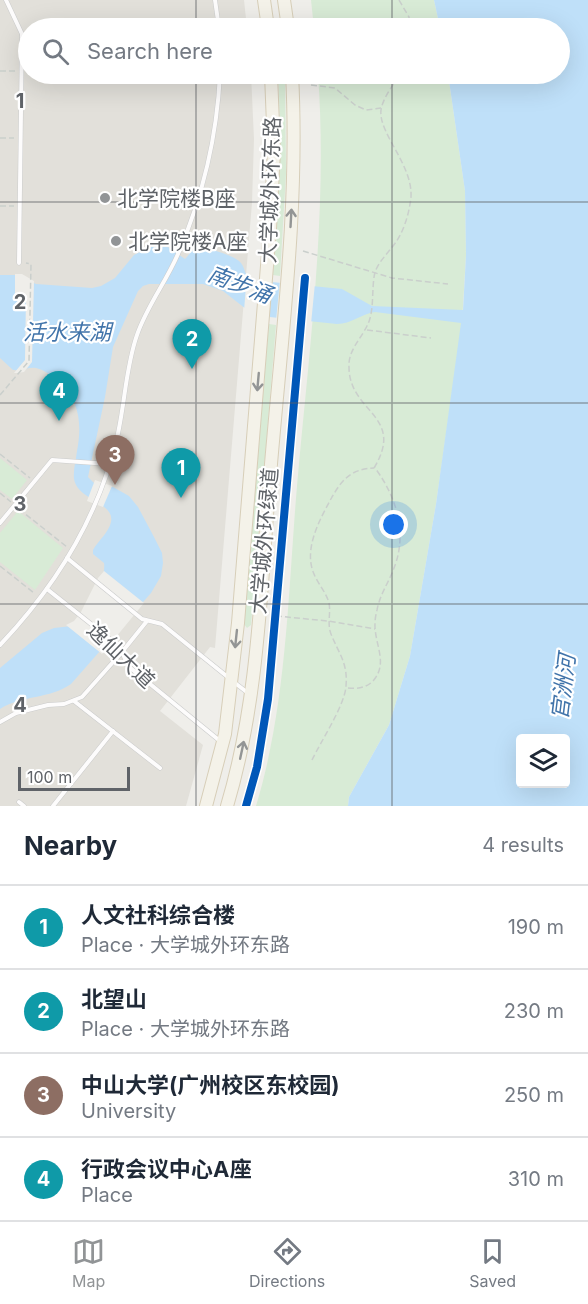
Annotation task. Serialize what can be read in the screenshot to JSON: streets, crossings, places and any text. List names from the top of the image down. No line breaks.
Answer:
{"streets":{"main road":["大学城外环东路"],"lane":["逸仙大道"],"cycle path":["大学城外环绿道"]},"crossings":[["大学城外环东路","逸仙大道"]],"water":["南步涌","活水来湖","官洲河"],"places":["北学院楼B座","北学院楼A座"],"scale_bar":"100 m","page":{"search":"Search here","pins":["2","4","3","1"],"scale":"100 m","heading":["Nearby","4 results"],"list":[{"mark":"1","name":"人文社科综合楼","note":"Place · 大学城外环东路","value":"190 m"},{"mark":"2","name":"北望山","note":"Place · 大学城外环东路","value":"230 m"},{"mark":"3","name":"中山大学(广州校区东校园)","note":"University","value":"250 m"},{"mark":"4","name":"行政会议中心A座","note":"Place","value":"310 m"}],"nav":["Map","Directions","Saved"]},"grid":{"rows":["1","2","3","4"]}}
